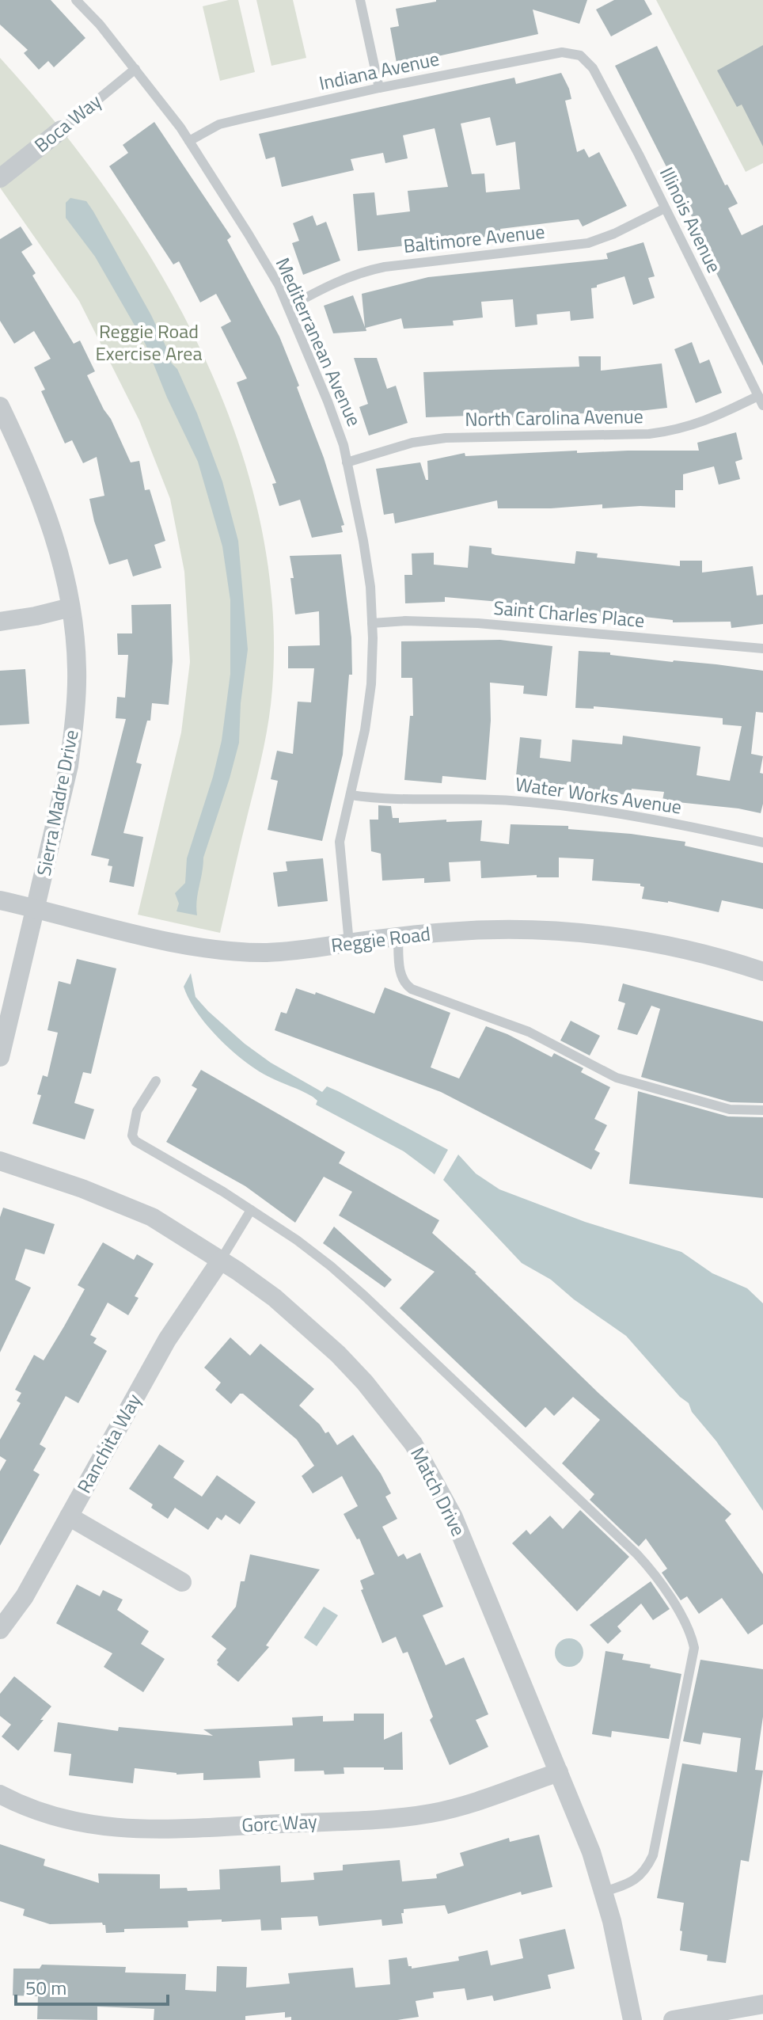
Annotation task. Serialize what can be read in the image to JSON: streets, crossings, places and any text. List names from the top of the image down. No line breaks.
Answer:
{"streets":{"street":["Boca Way","Sierra Madre Drive","Reggie Road","Ranchita Way","Match Drive","Gorc Way"],"lane":["Indiana Avenue","Illinois Avenue","Baltimore Avenue","Mediterranean Avenue","North Carolina Avenue","Saint Charles Place","Water Works Avenue"]},"crossings":[["Indiana Avenue","Illinois Avenue"],["Indiana Avenue","Mediterranean Avenue"],["Boca Way","Mediterranean Avenue"],["Illinois Avenue","Baltimore Avenue"],["Illinois Avenue","North Carolina Avenue"],["Baltimore Avenue","Mediterranean Avenue"],["Mediterranean Avenue","North Carolina Avenue"],["Mediterranean Avenue","Saint Charles Place"],["Mediterranean Avenue","Water Works Avenue"],["Mediterranean Avenue","Reggie Road"],["Sierra Madre Drive","Reggie Road"],["Ranchita Way","Match Drive"],["Match Drive","Gorc Way"]],"parks":["Reggie Road Exercise Area"],"scale_bar":"50 m"}
